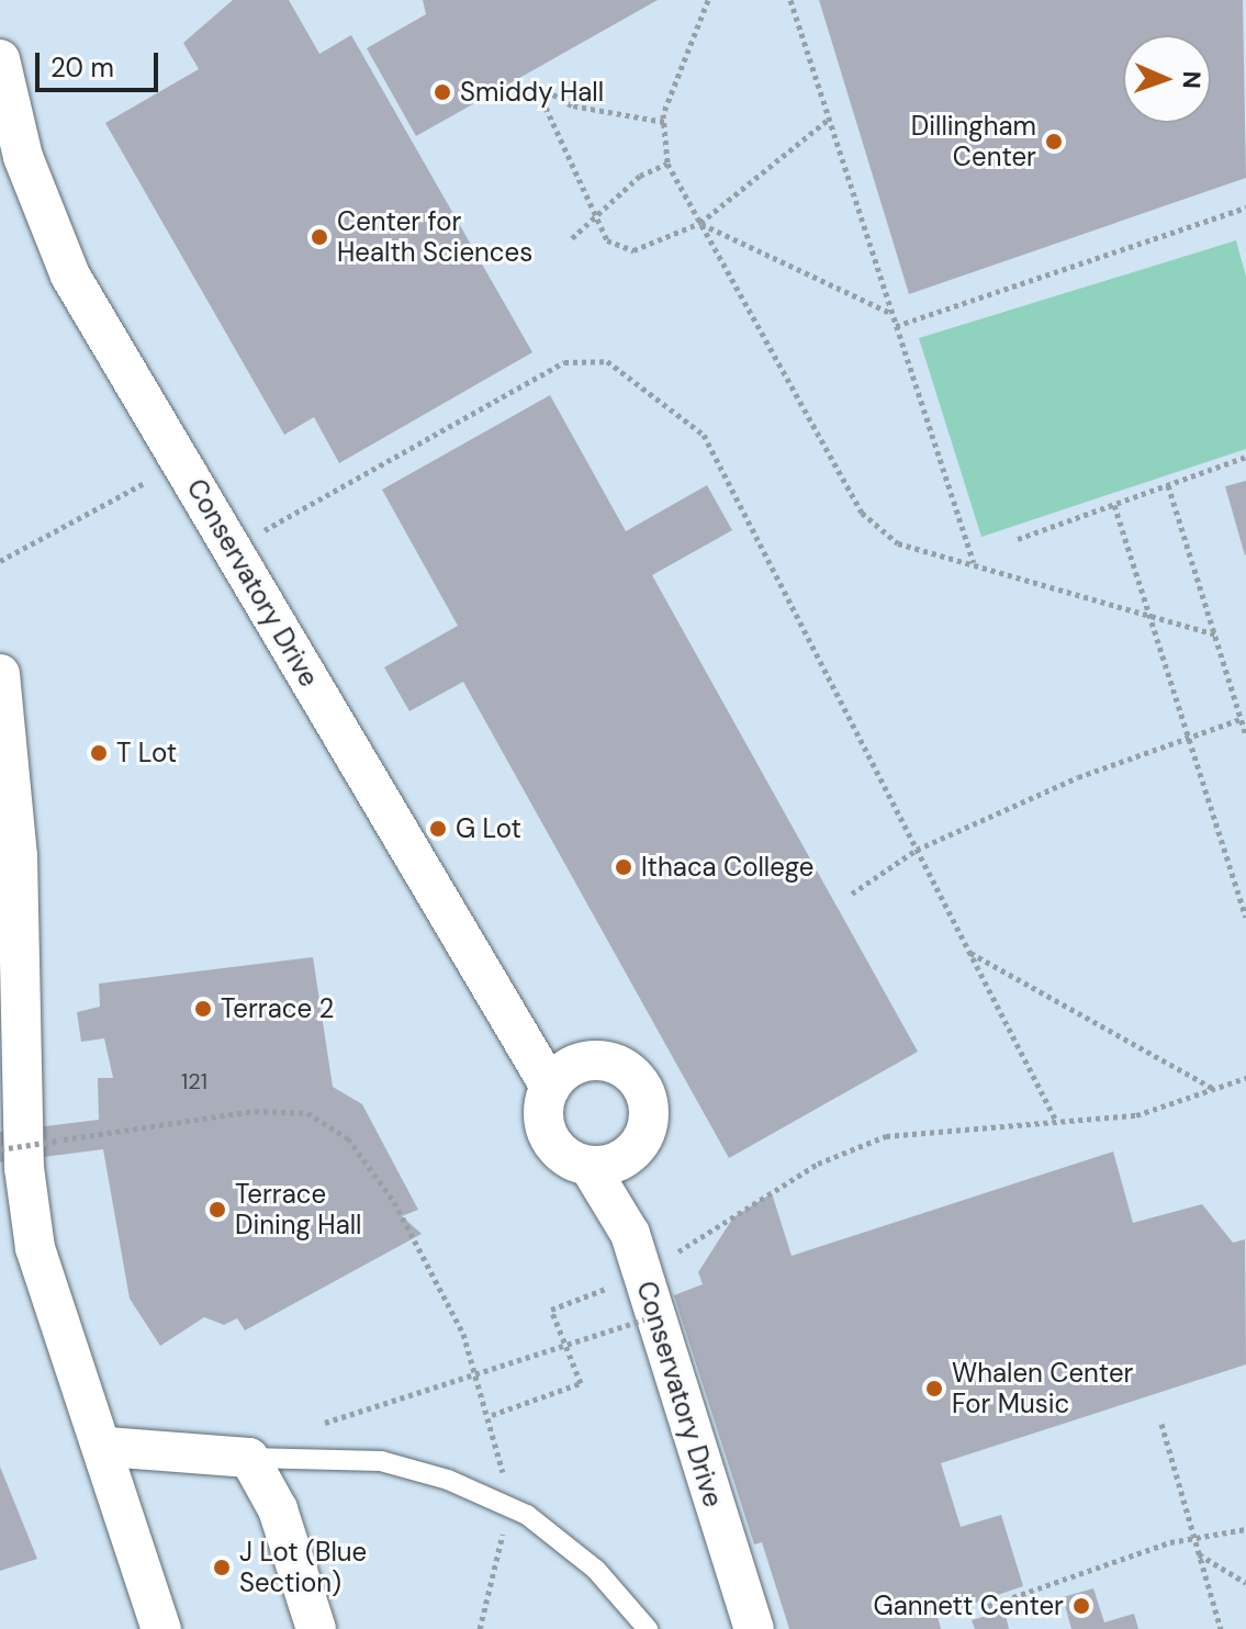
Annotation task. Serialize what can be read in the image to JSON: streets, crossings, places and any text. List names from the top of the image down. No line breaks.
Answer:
{"streets":{"street":["Conservatory Drive"]},"places":["Smiddy Hall","Dillingham Center","Center for Health Sciences","T Lot","G Lot","Ithaca College","Terrace 2","Terrace Dining Hall","Whalen Center For Music","J Lot (Blue Section)","Gannett Center"],"house_numbers":["121"],"scale_bar":"20 m","north":"right"}
